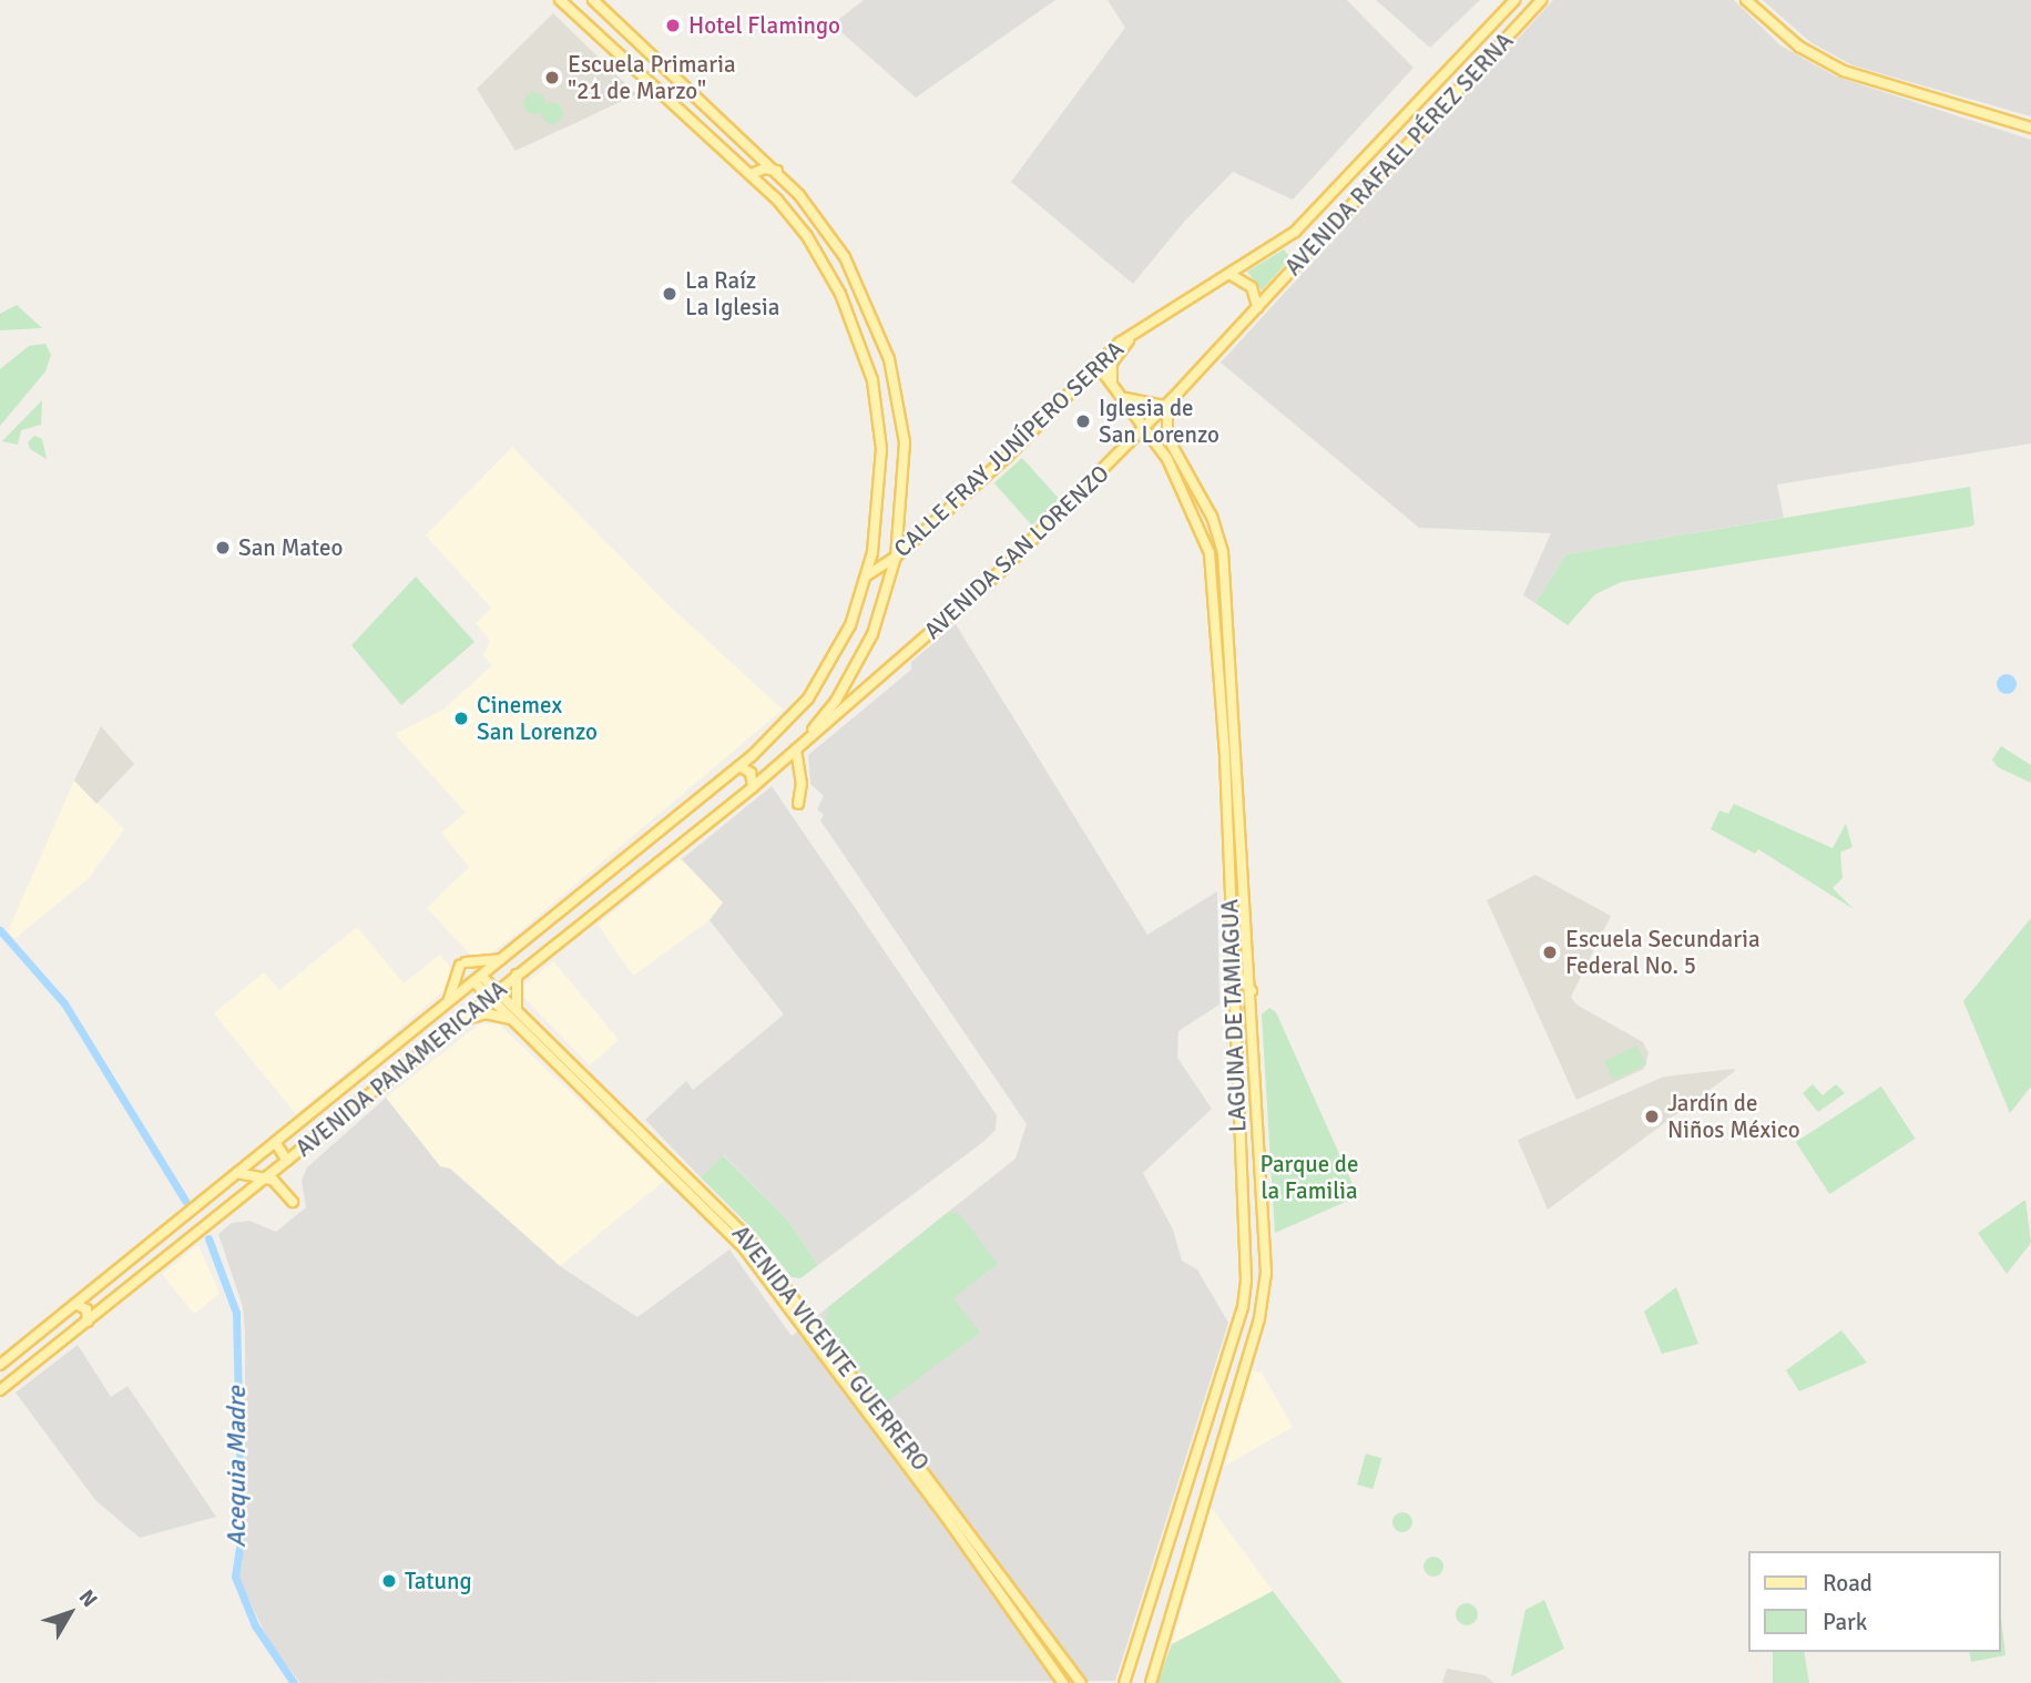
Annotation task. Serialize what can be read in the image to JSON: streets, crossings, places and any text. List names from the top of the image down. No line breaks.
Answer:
{"streets":{"main road":["AVENIDA RAFAEL PÉREZ SERNA","CALLE FRAY JUNÍPERO SERRA","AVENIDA SAN LORENZO","LAGUNA DE TAMIAGUA","AVENIDA PANAMERICANA","AVENIDA VICENTE GUERRERO"]},"crossings":[["AVENIDA RAFAEL PÉREZ SERNA","CALLE FRAY JUNÍPERO SERRA"],["AVENIDA RAFAEL PÉREZ SERNA","AVENIDA SAN LORENZO"],["CALLE FRAY JUNÍPERO SERRA","LAGUNA DE TAMIAGUA"],["CALLE FRAY JUNÍPERO SERRA","AVENIDA PANAMERICANA"],["AVENIDA SAN LORENZO","LAGUNA DE TAMIAGUA"],["AVENIDA SAN LORENZO","AVENIDA PANAMERICANA"],["AVENIDA PANAMERICANA","AVENIDA VICENTE GUERRERO"]],"water":["Acequia Madre"],"parks":["Parque de la Familia"],"places":["Hotel Flamingo","Escuela Primaria \"21 de Marzo\"","La Raíz La Iglesia","Iglesia de San Lorenzo","San Mateo","Cinemex San Lorenzo","Escuela Secundaria Federal No. 5","Jardín de Niños México","Tatung"],"legend":["Road","Park"],"north":"top right"}
